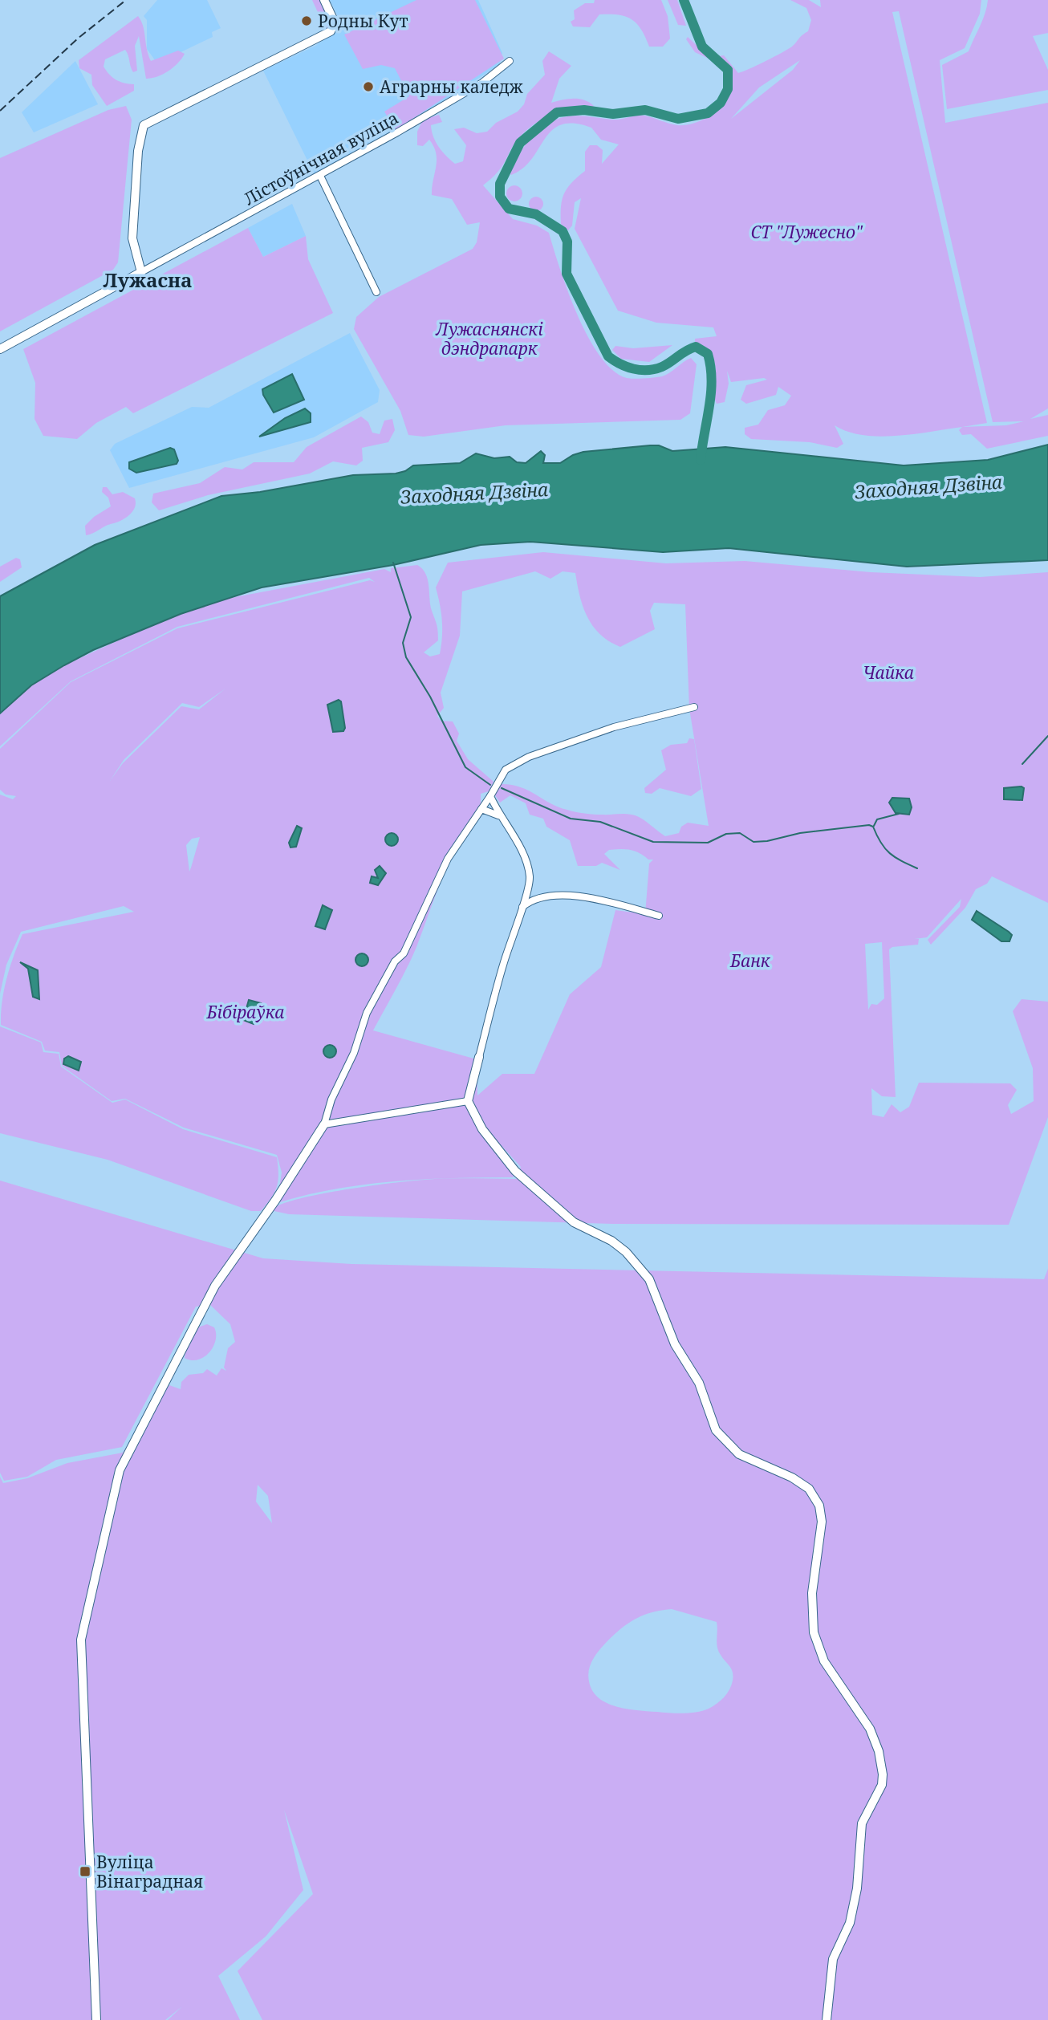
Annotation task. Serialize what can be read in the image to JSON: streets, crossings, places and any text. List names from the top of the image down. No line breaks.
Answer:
{"streets":{"street":["Лістоўнічная вуліца"]},"districts":["Лужасна"],"water":["Заходняя Дзвіна"],"parks":["СТ \"Лужесно\"","Лужаснянскі дэндрапарк","Чайка","Банк","Бібіраўка"],"places":{"other":["Родны Кут","Аграрны каледж"],"transit":["Вуліца Вінаградная"]}}
